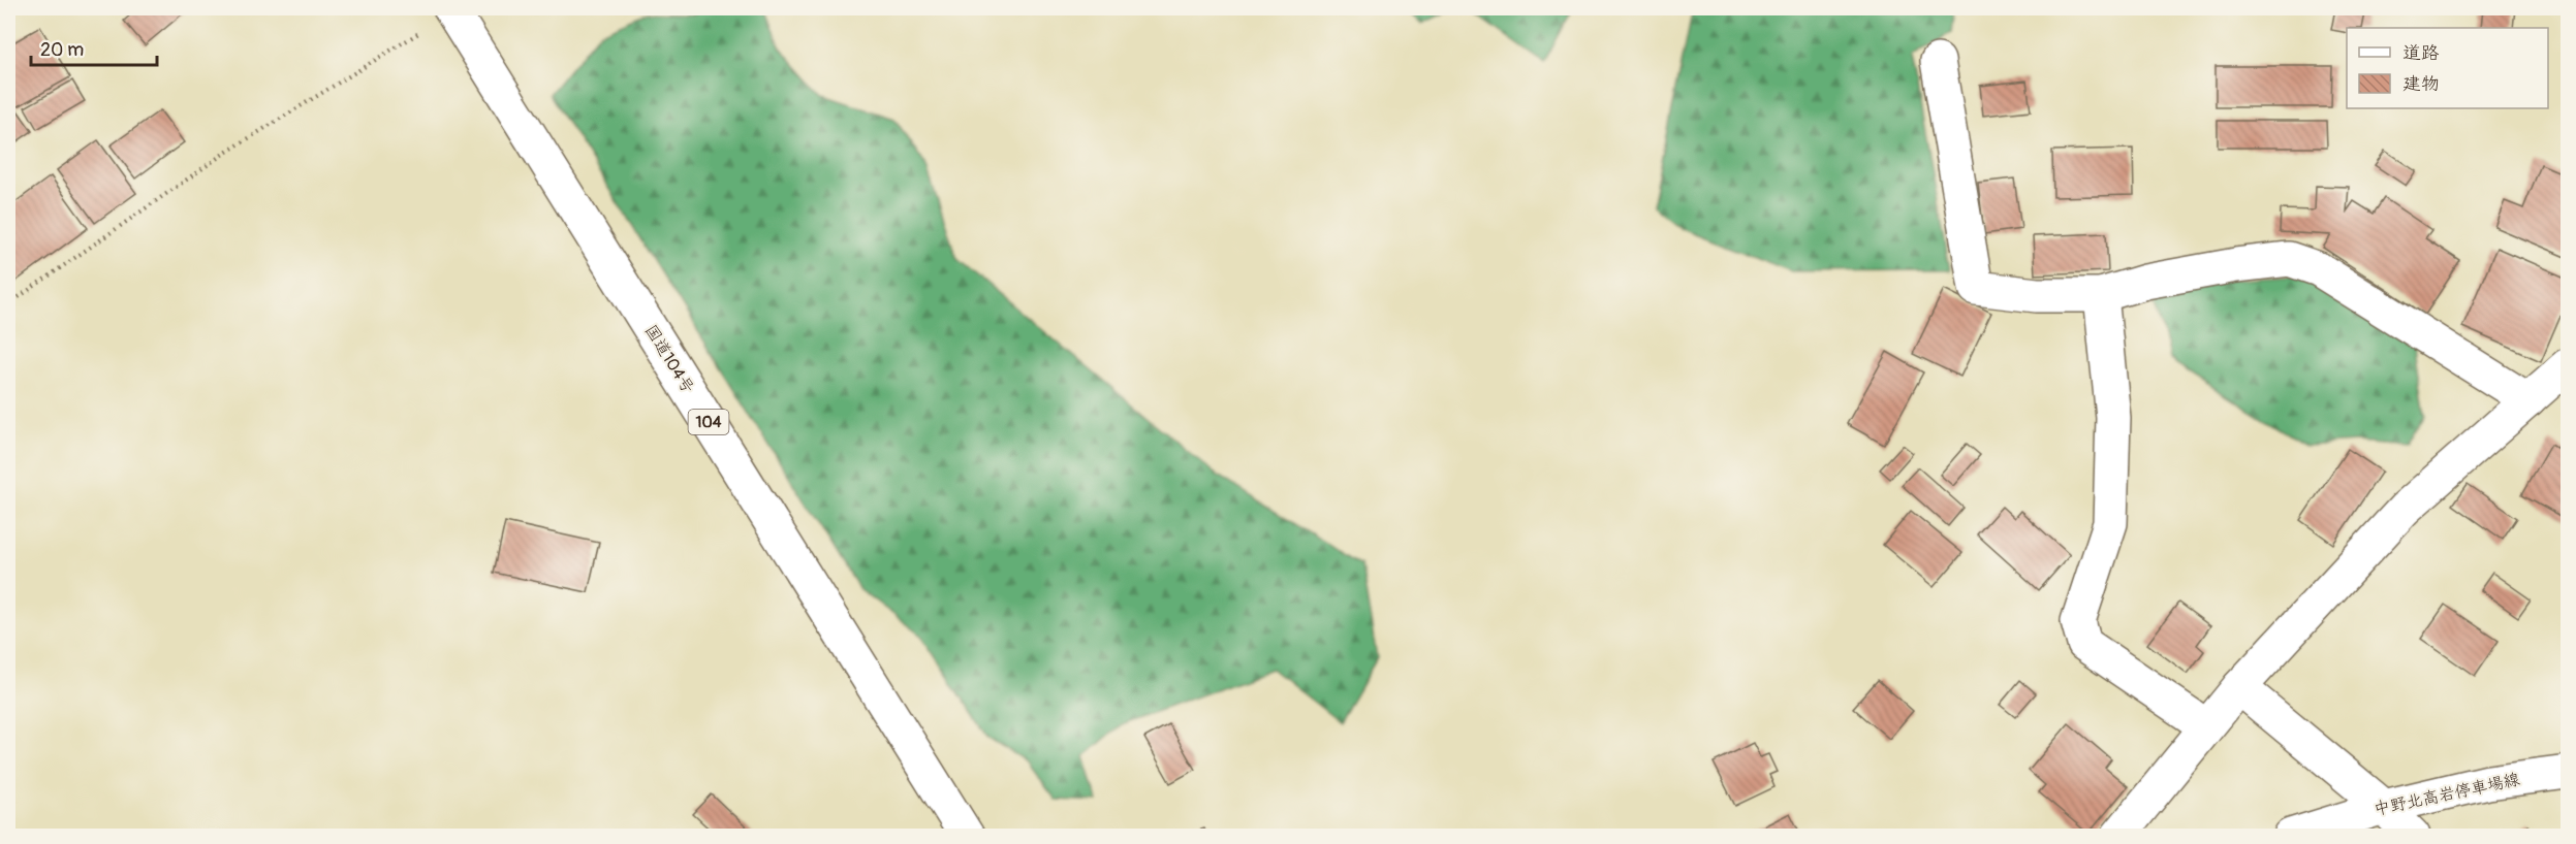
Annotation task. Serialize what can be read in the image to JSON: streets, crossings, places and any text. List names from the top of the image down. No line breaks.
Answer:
{"streets":{"main road":["国道104号","104","中野北高岩停車場線"]},"legend":["道路","建物"],"scale_bar":"20 m"}
